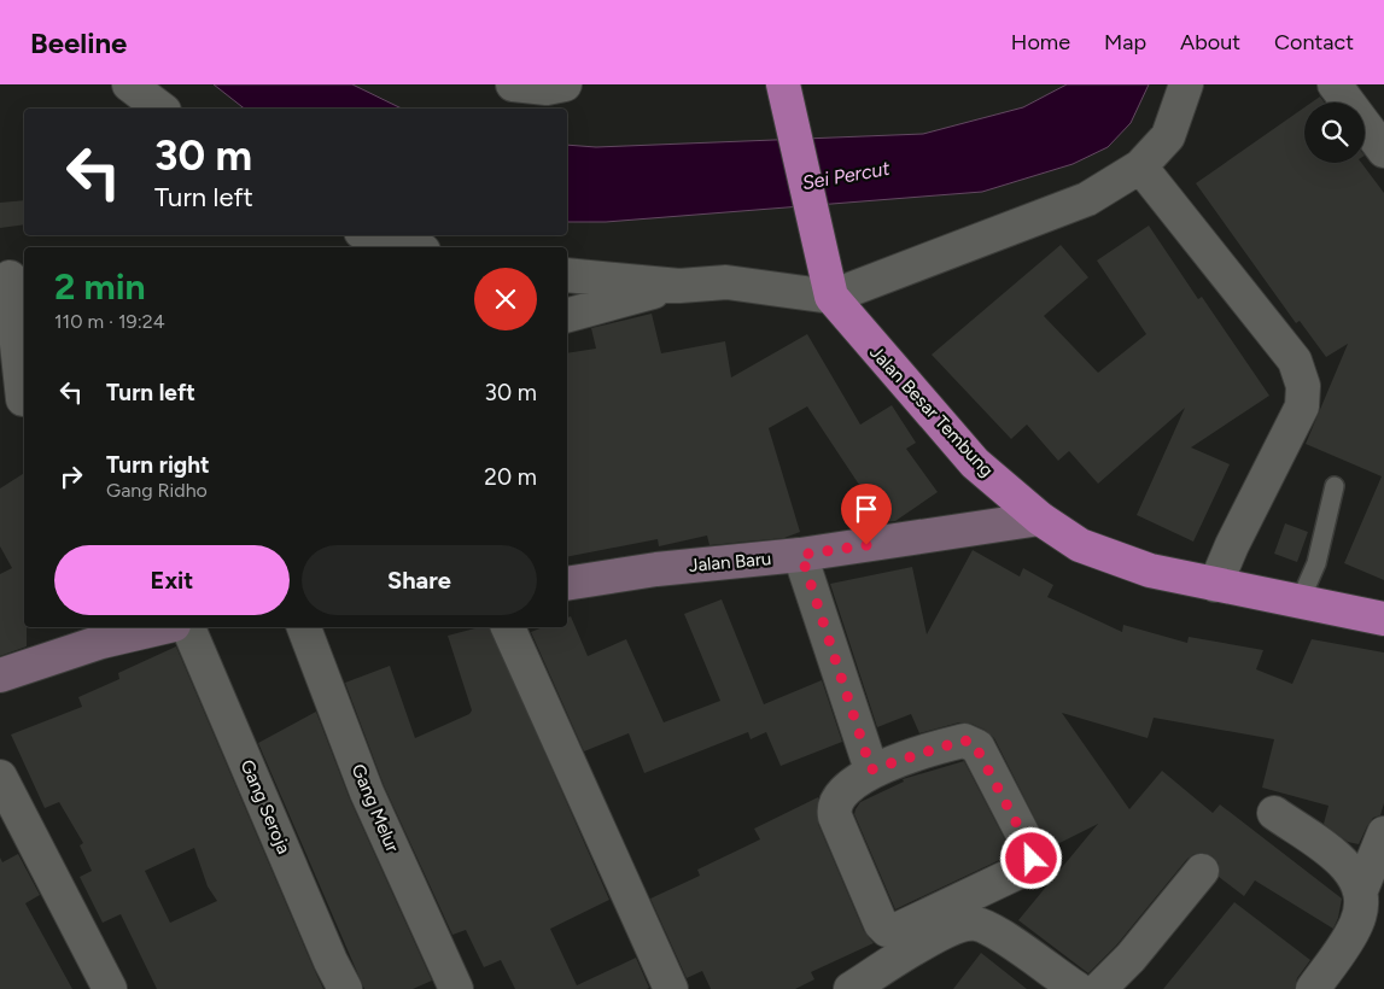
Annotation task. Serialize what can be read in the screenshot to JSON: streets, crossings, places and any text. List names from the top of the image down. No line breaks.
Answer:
{"streets":{"highway":["Jalan Besar Tembung"],"main road":["Jalan Baru"],"street":["Gang Seroja","Gang Melur"]},"crossings":[["Jalan Besar Tembung","Jalan Baru"]],"water":["Sei Percut"],"page":{"header":"Beeline","nav":["Home","Map","About","Contact"],"turn":["30 m","Turn left"],"heading":["2 min","110 m · 19:24"],"list":[{"name":"Turn left","value":"30 m"},{"name":"Turn right","note":"Gang Ridho","value":"20 m"}],"buttons":["Exit","Share"]}}
